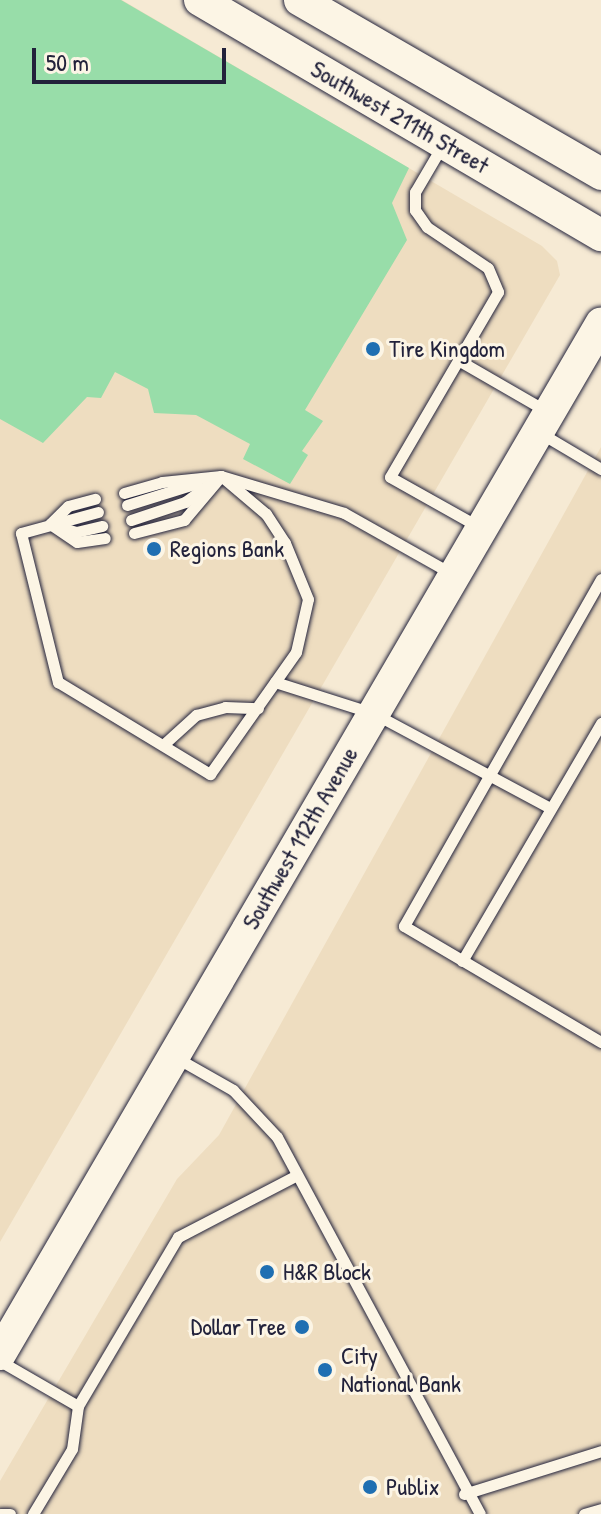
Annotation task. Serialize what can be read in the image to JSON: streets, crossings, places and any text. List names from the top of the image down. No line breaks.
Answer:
{"streets":{"main road":["Southwest 211th Street","Southwest 112th Avenue"]},"places":["Tire Kingdom","Regions Bank","H&R Block","Dollar Tree","City National Bank","Publix"],"scale_bar":"50 m"}
